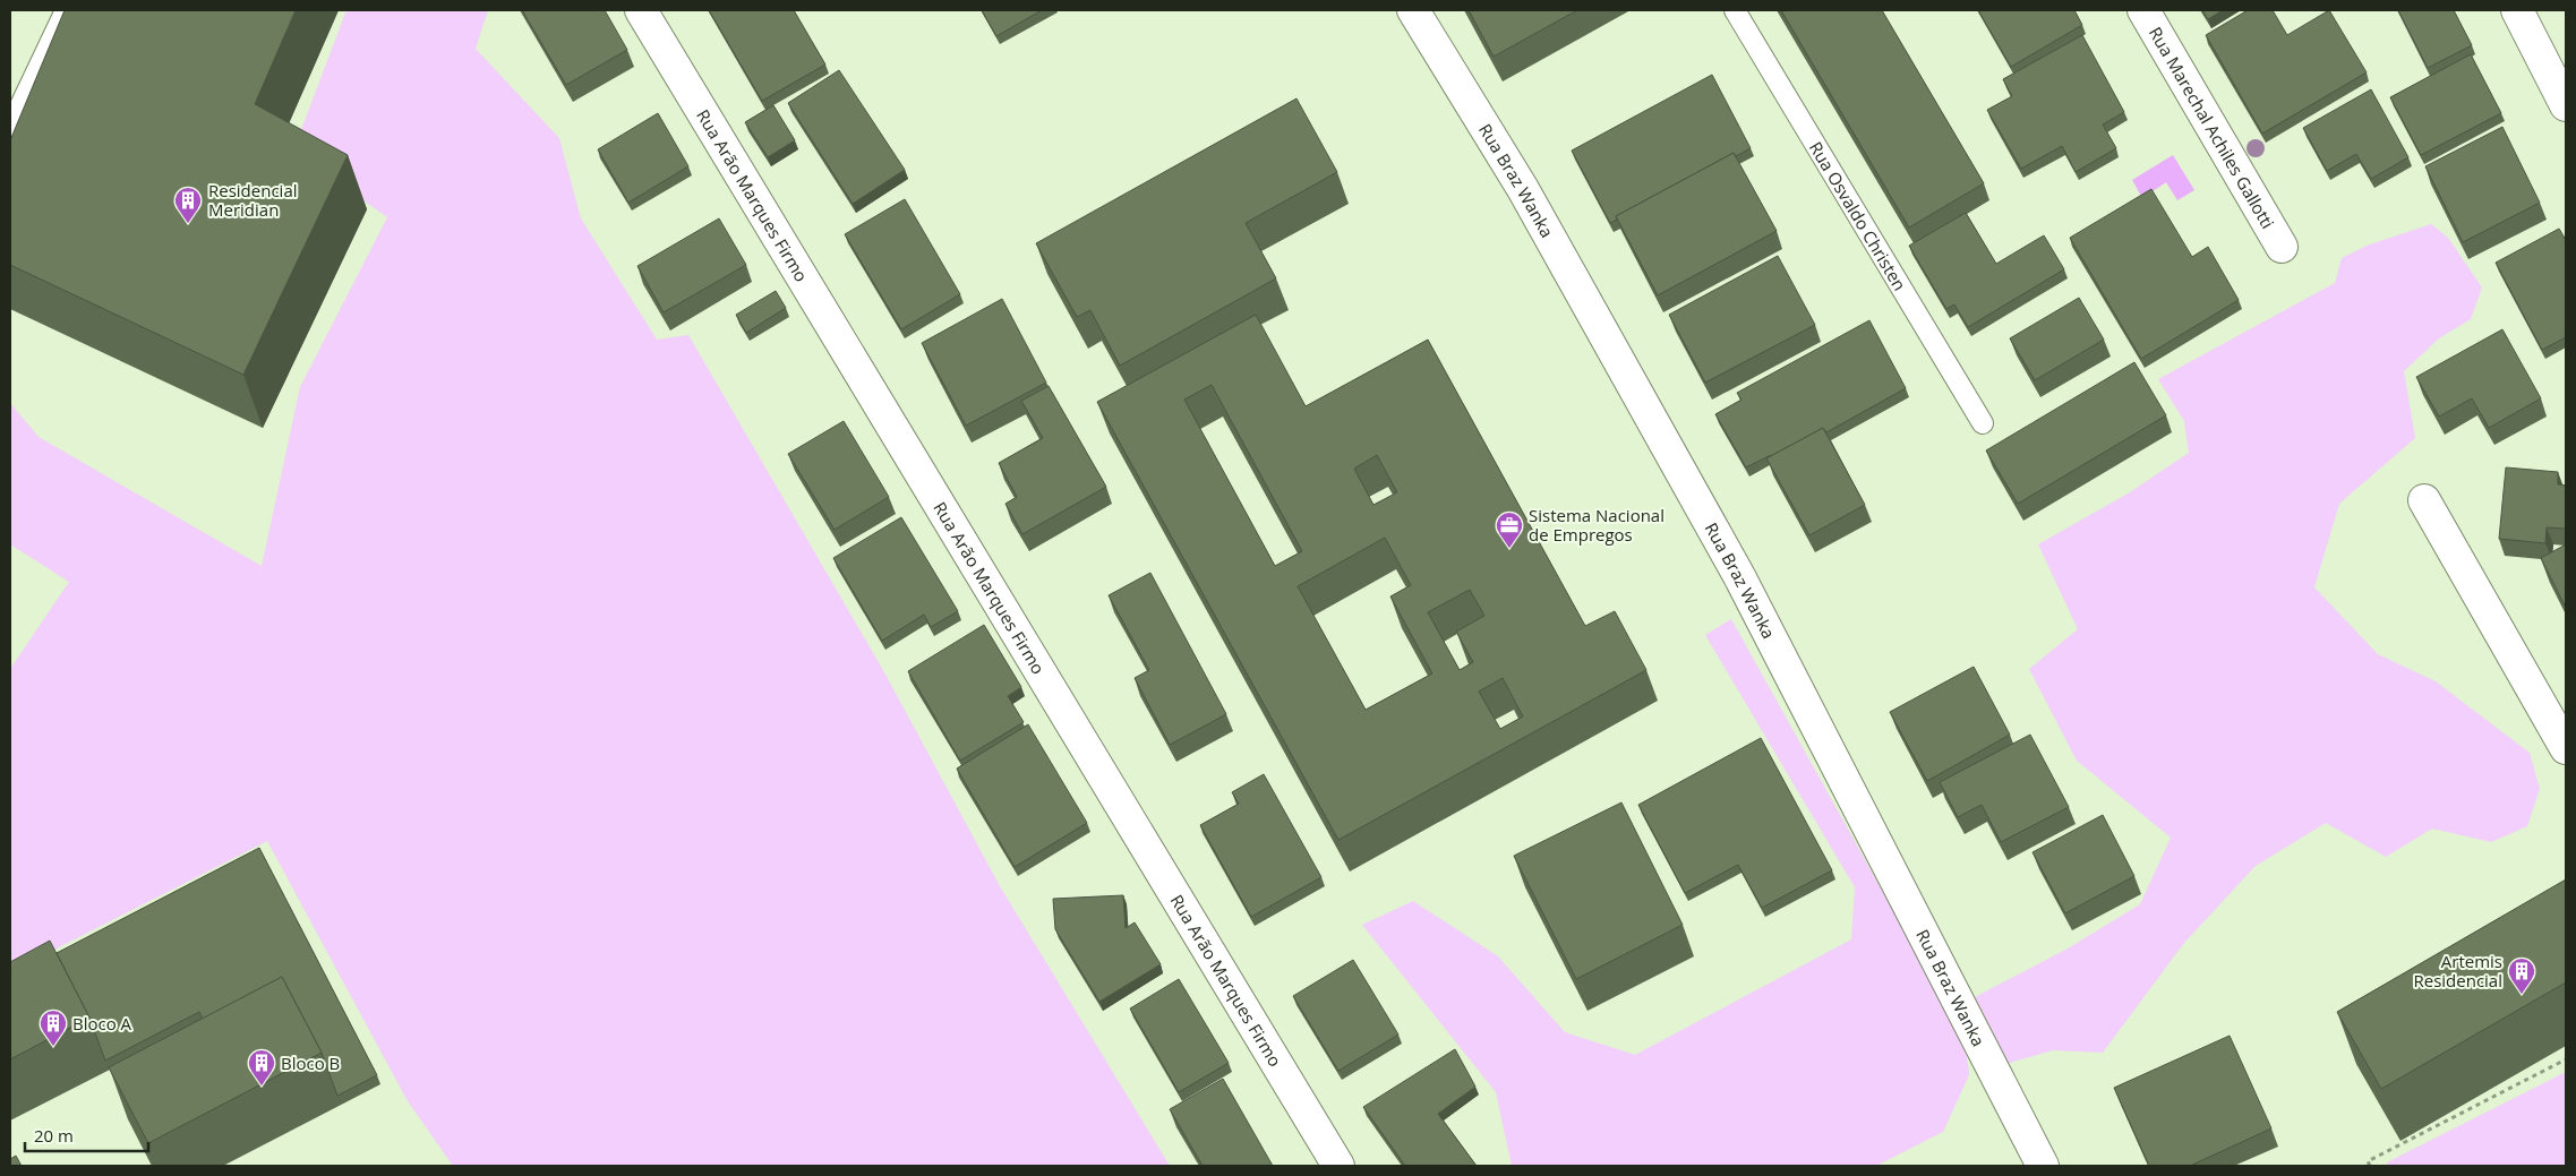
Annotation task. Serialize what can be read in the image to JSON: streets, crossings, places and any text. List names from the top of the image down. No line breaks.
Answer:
{"streets":{"street":["Rua Marechal Achiles Gallotti","Rua Braz Wanka","Rua Arão Marques Firmo"],"lane":["Rua Osvaldo Christen"]},"places":{"building":["Residencial Meridian","Artemis Residencial","Bloco A","Bloco B"],"office":["Sistema Nacional de Empregos"]},"scale_bar":"20 m"}
